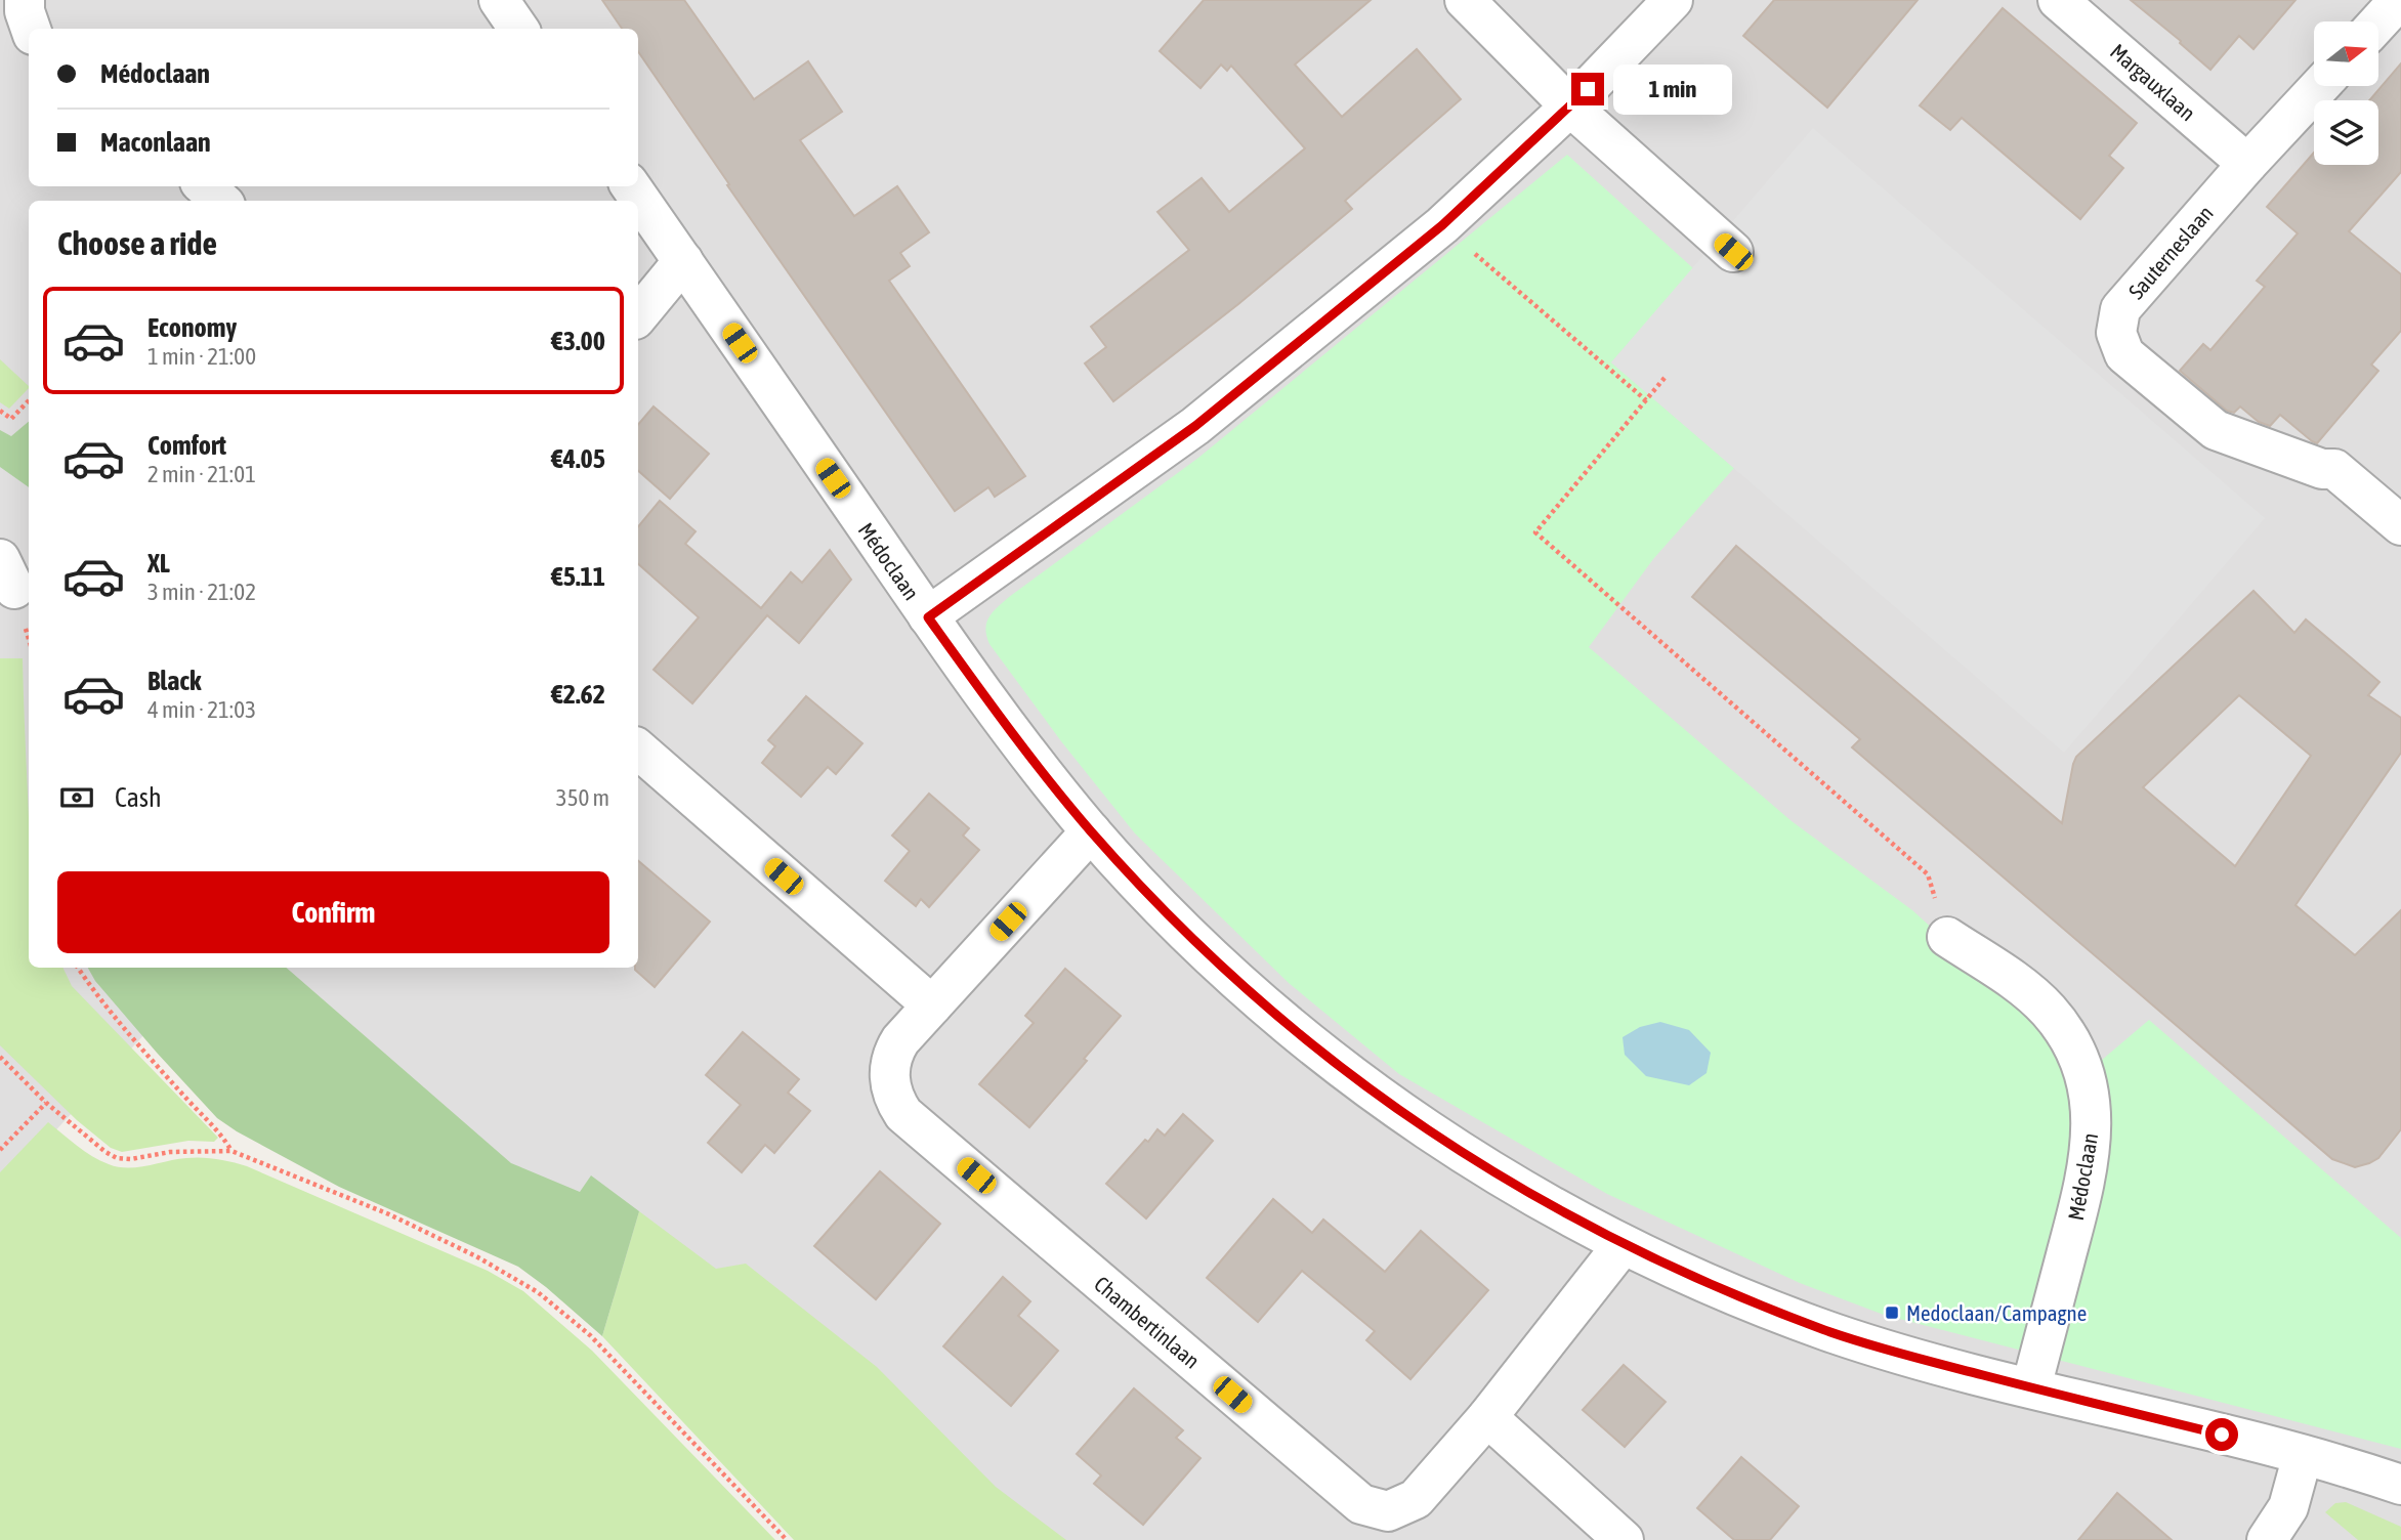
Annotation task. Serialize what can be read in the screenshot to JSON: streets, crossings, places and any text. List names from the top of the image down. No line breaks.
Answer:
{"streets":{"street":["Margauxlaan","Sauterneslaan","Médoclaan","Chambertinlaan"]},"crossings":[["Margauxlaan","Sauterneslaan"],["Médoclaan","Chambertinlaan"]],"places":{"transit":["Medoclaan/Campagne"]},"north":"right","page":{"banner":["Médoclaan","Maconlaan"],"bubble":"1 min","heading":"Choose a ride","list":[{"name":"Economy","note":"1 min · 21:00","value":"€3.00"},{"name":"Comfort","note":"2 min · 21:01","value":"€4.05"},{"name":"XL","note":"3 min · 21:02","value":"€5.11"},{"name":"Black","note":"4 min · 21:03","value":"€2.62"}],"pay":["Cash","350 m"],"buttons":"Confirm"}}
